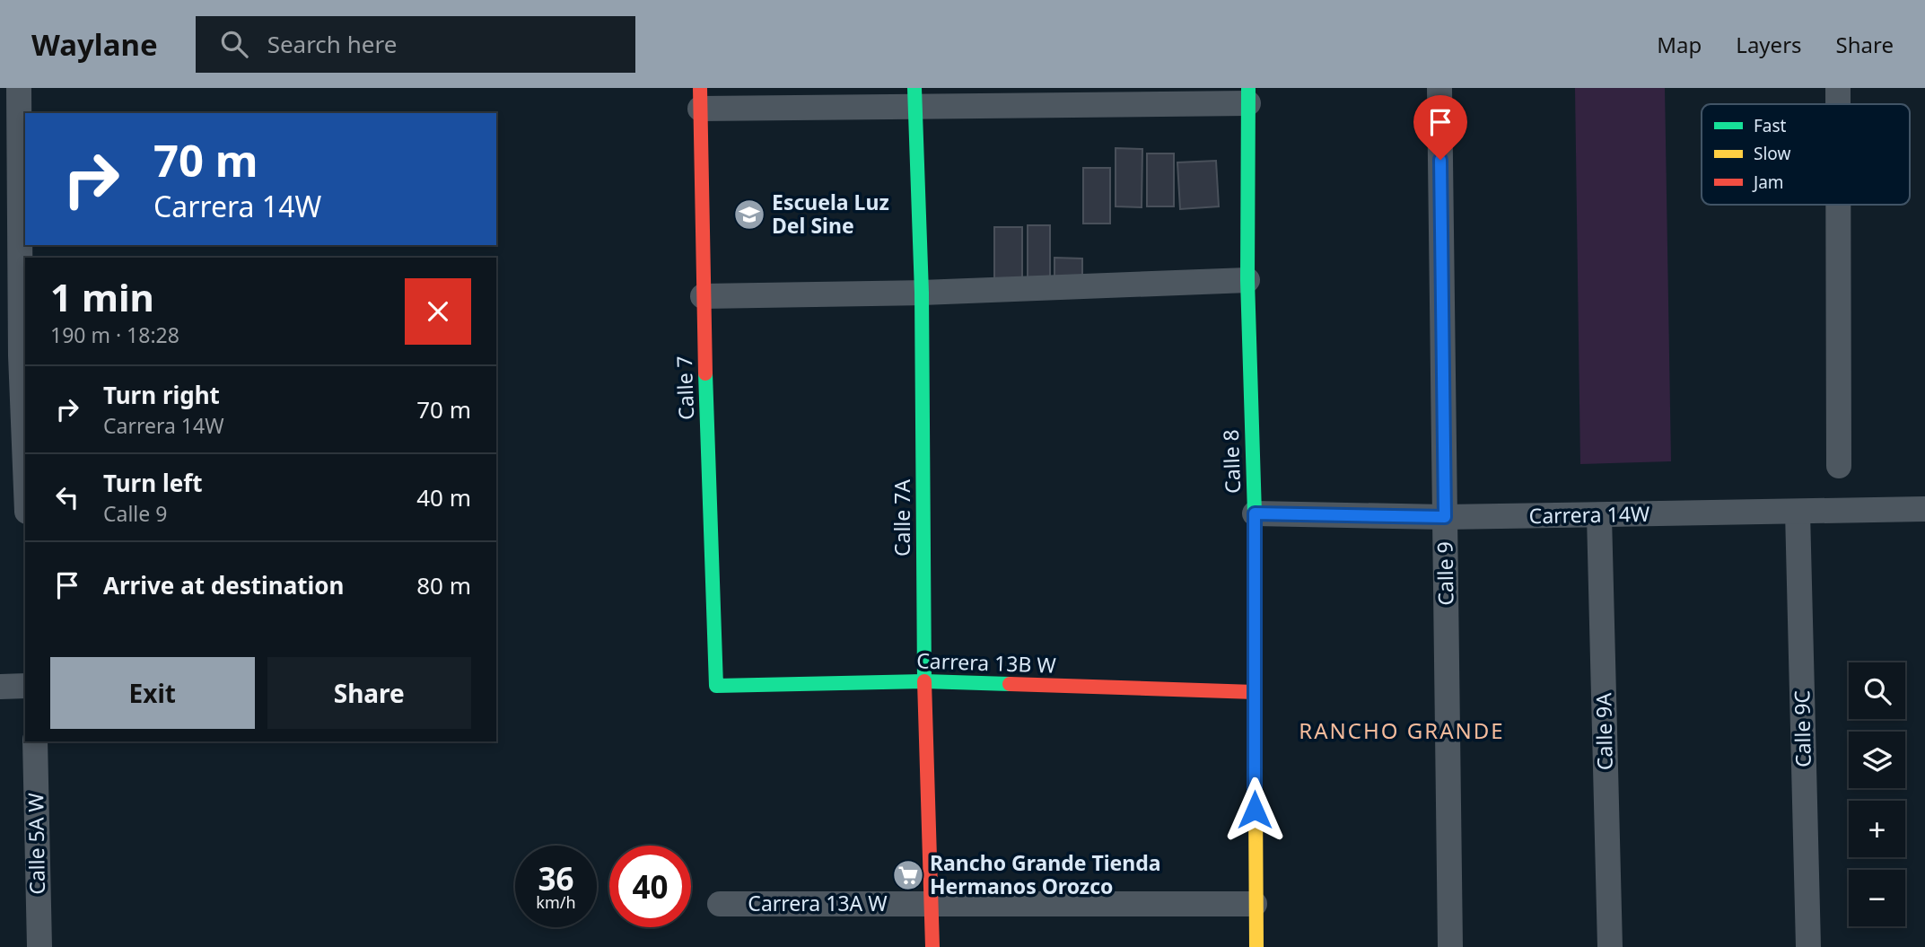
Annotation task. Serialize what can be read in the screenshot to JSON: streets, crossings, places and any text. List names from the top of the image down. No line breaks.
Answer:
{"streets":{"street":["Calle 7","Calle 8","Carrera 14W","Calle 7A","Calle 9","Carrera 13B W","Calle 9C","Calle 9A","Calle 5A W","Carrera 13A W"]},"crossings":[["Calle 7","Carrera 13B W"],["Calle 8","Carrera 14W"],["Calle 8","Carrera 13B W"],["Calle 8","Carrera 13A W"],["Carrera 14W","Calle 9"],["Carrera 14W","Calle 9C"],["Carrera 14W","Calle 9A"],["Calle 7A","Carrera 13B W"],["Calle 7A","Carrera 13A W"]],"districts":["RANCHO GRANDE"],"places":{"school or university":["Escuela Luz Del Sine"],"supermarket":["Rancho Grande Tienda Hermanos Orozco"]},"legend":["Fast","Slow","Jam"],"page":{"header":"Waylane","search":"Search here","nav":["Map","Layers","Share"],"turn":["70 m","Carrera 14W"],"heading":["1 min","190 m · 18:28"],"list":[{"name":"Turn right","note":"Carrera 14W","value":"70 m"},{"name":"Turn left","note":"Calle 9","value":"40 m"},{"name":"Arrive at destination","value":"80 m"}],"buttons":["Exit","Share"],"map_buttons":["+","−"],"speed":"36 km/h","limit":"40"}}
